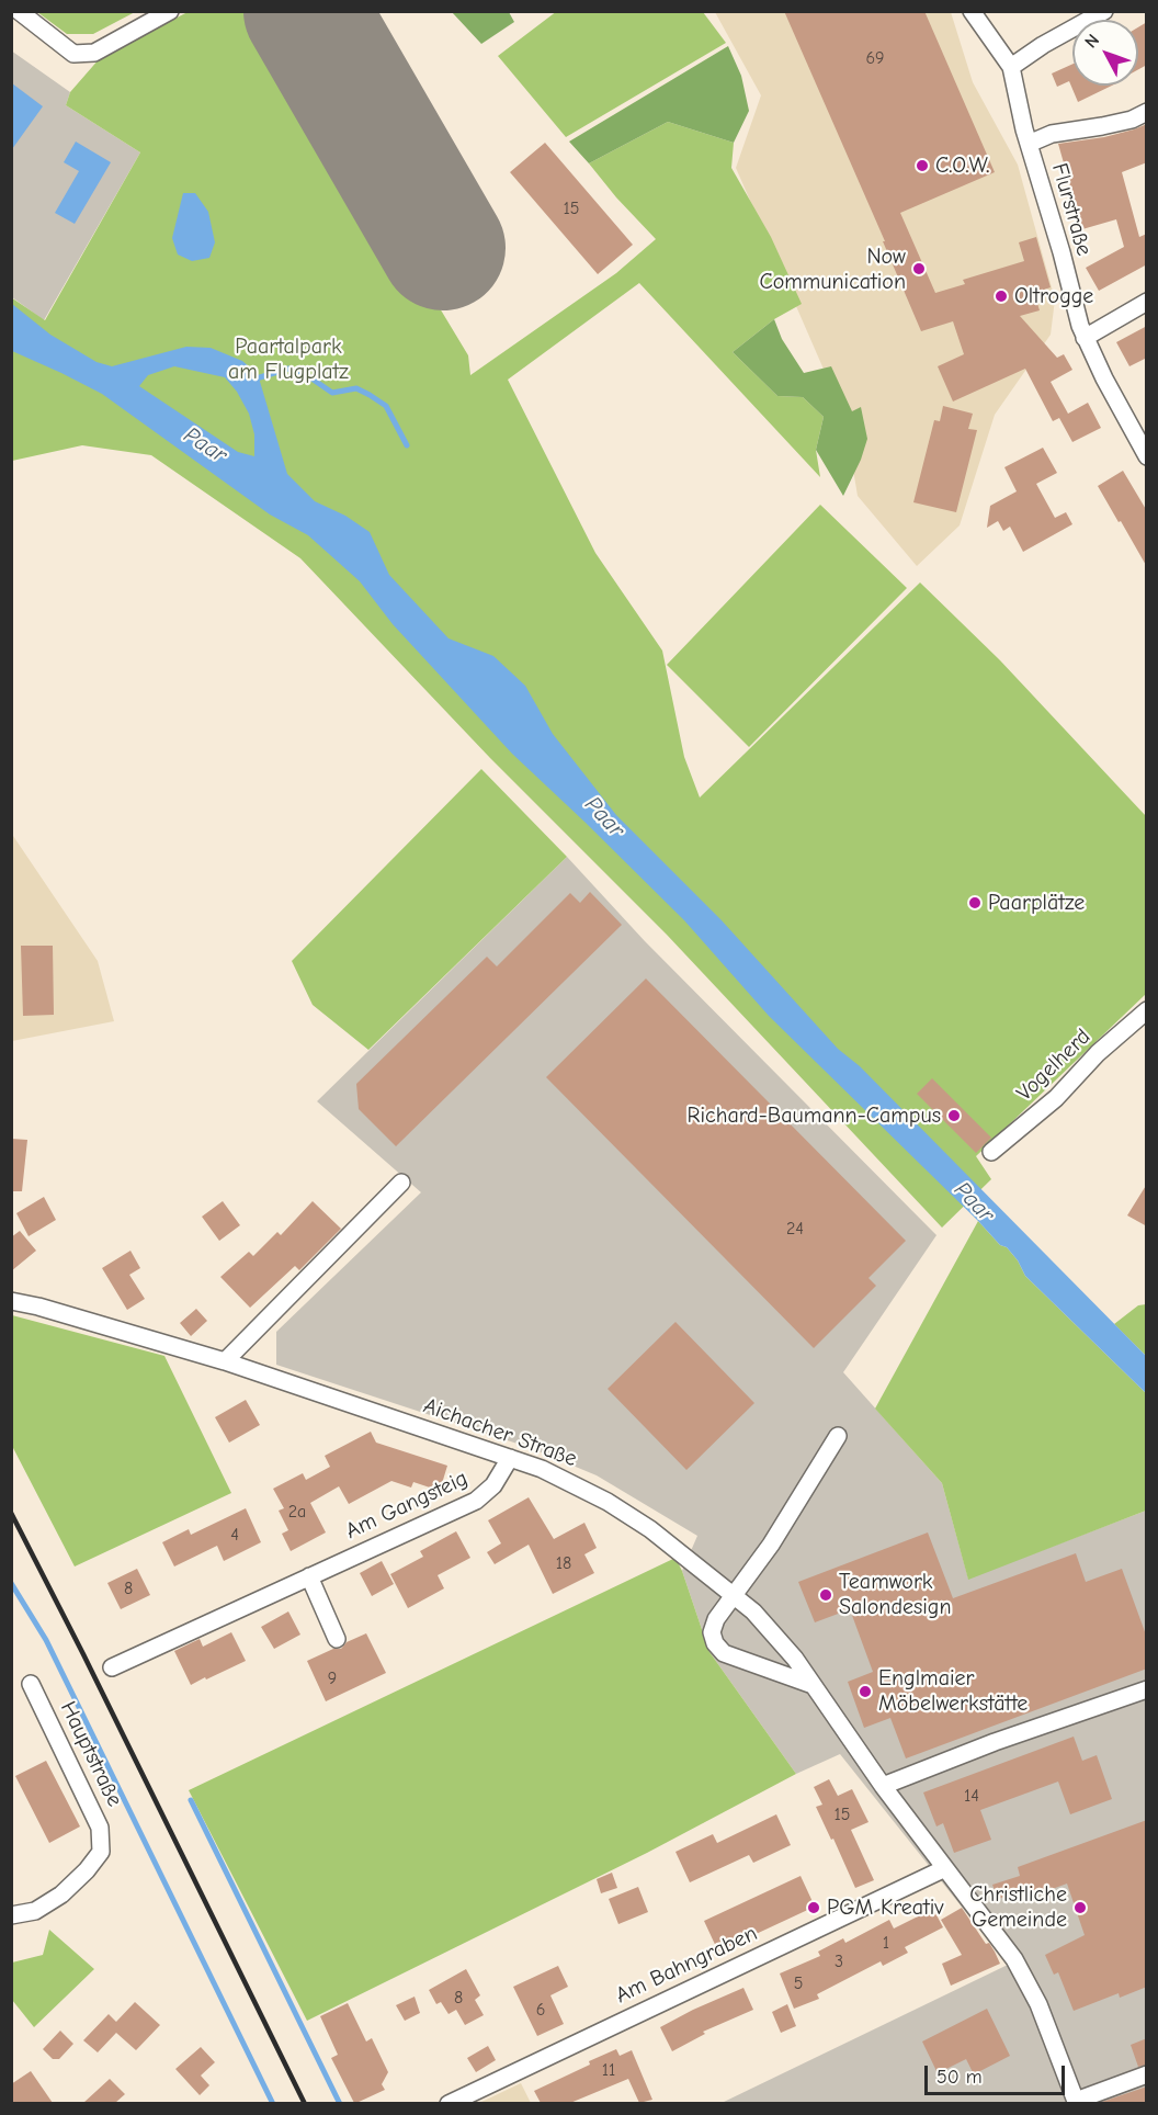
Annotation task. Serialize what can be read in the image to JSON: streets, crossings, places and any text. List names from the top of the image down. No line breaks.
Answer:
{"streets":{"street":["Flurstraße","Vogelherd","Aichacher Straße","Am Gangsteig","Hauptstraße","Am Bahngraben"]},"crossings":[["Aichacher Straße","Am Gangsteig"],["Aichacher Straße","Am Bahngraben"]],"water":["Paar"],"parks":["Paartalpark am Flugplatz"],"places":["C.O.W.","Now Communication","Oltrogge","Paarplätze","Richard-Baumann-Campus","Teamwork Salondesign","Englmaier Möbelwerkstätte","PGM Kreativ","Christliche Gemeinde"],"house_numbers":["69","15","24","2a","4","18","8","9","14","15","1","3","5","8","6","11"],"scale_bar":"50 m","north":"top left"}
